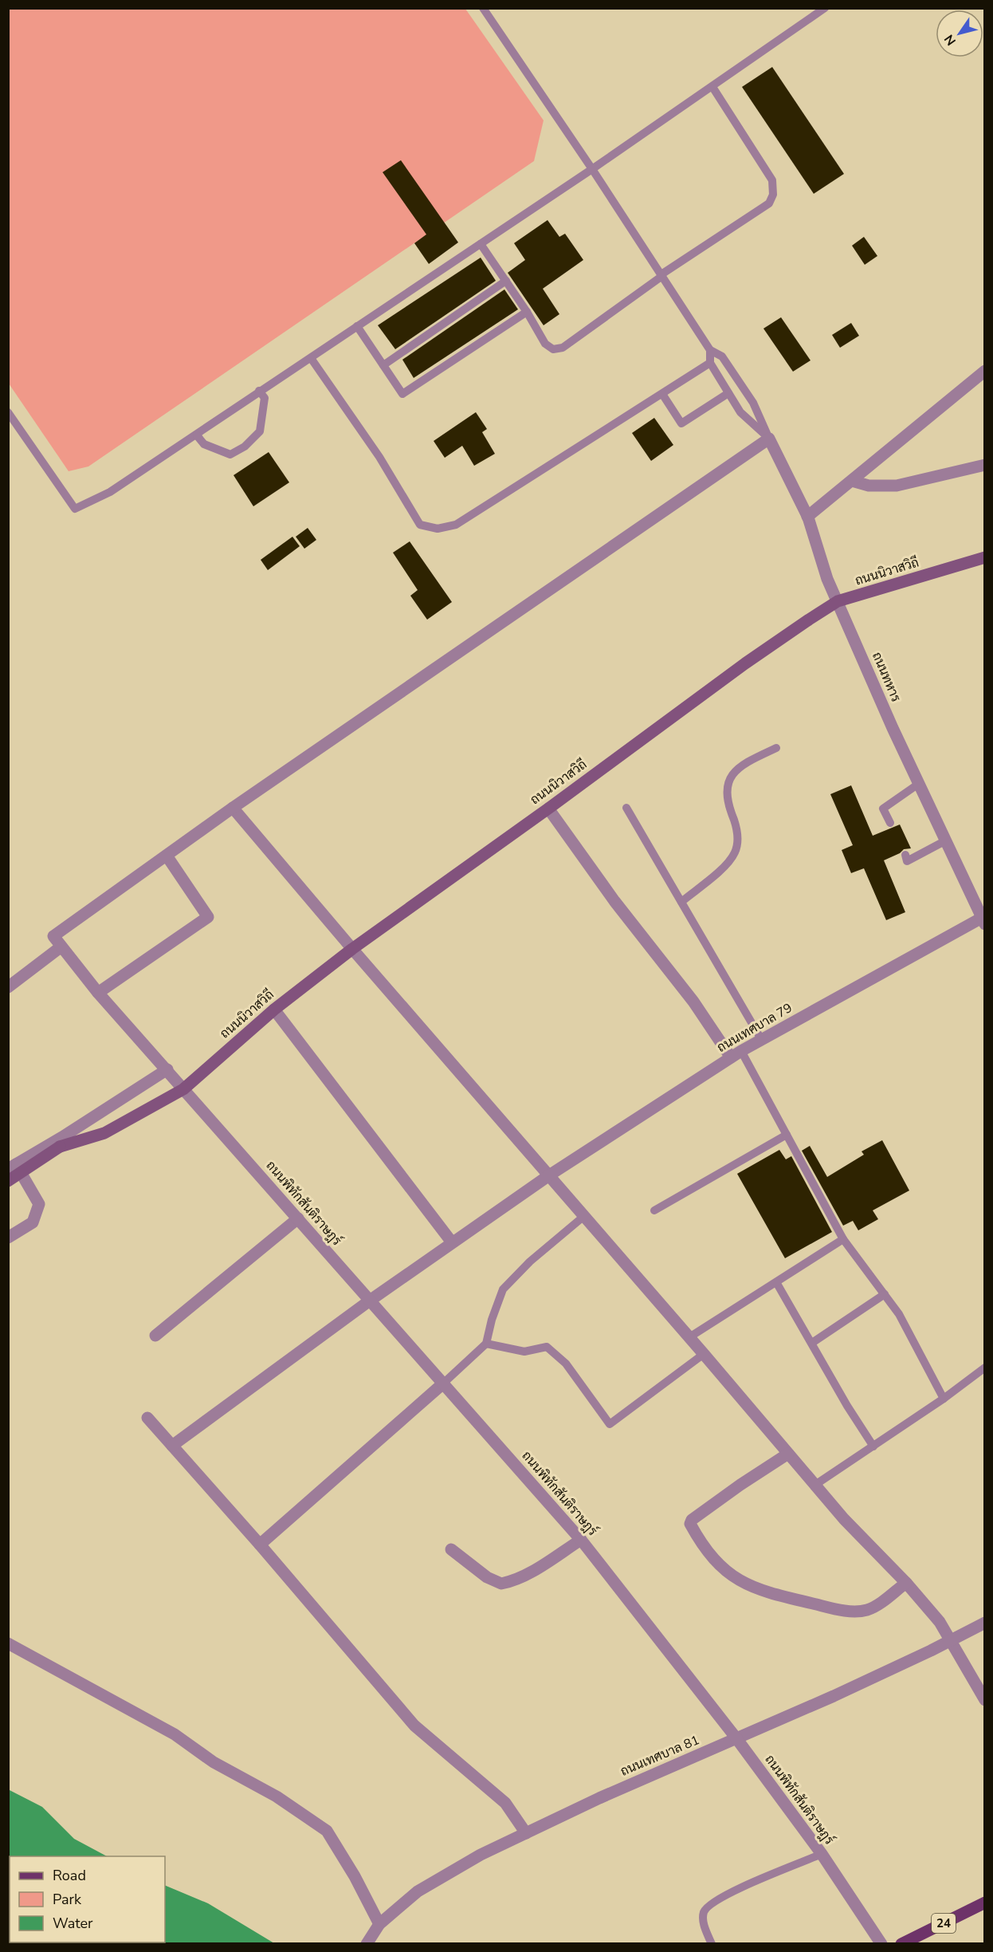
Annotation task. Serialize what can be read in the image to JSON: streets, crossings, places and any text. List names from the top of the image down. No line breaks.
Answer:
{"streets":{"main road":["ถนนนิวาสวิถี","24"],"street":["ถนนทหาร","ถนนเทศบาล 79","ถนนพิทักสันติราษฎร์","ถนนเทศบาล 81"]},"crossings":[["ถนนนิวาสวิถี","ถนนทหาร"],["ถนนนิวาสวิถี","ถนนพิทักสันติราษฎร์"],["ถนนทหาร","ถนนเทศบาล 79"],["ถนนเทศบาล 79","ถนนพิทักสันติราษฎร์"],["ถนนพิทักสันติราษฎร์","ถนนเทศบาล 81"]],"legend":["Road","Park","Water"],"north":"bottom left"}
